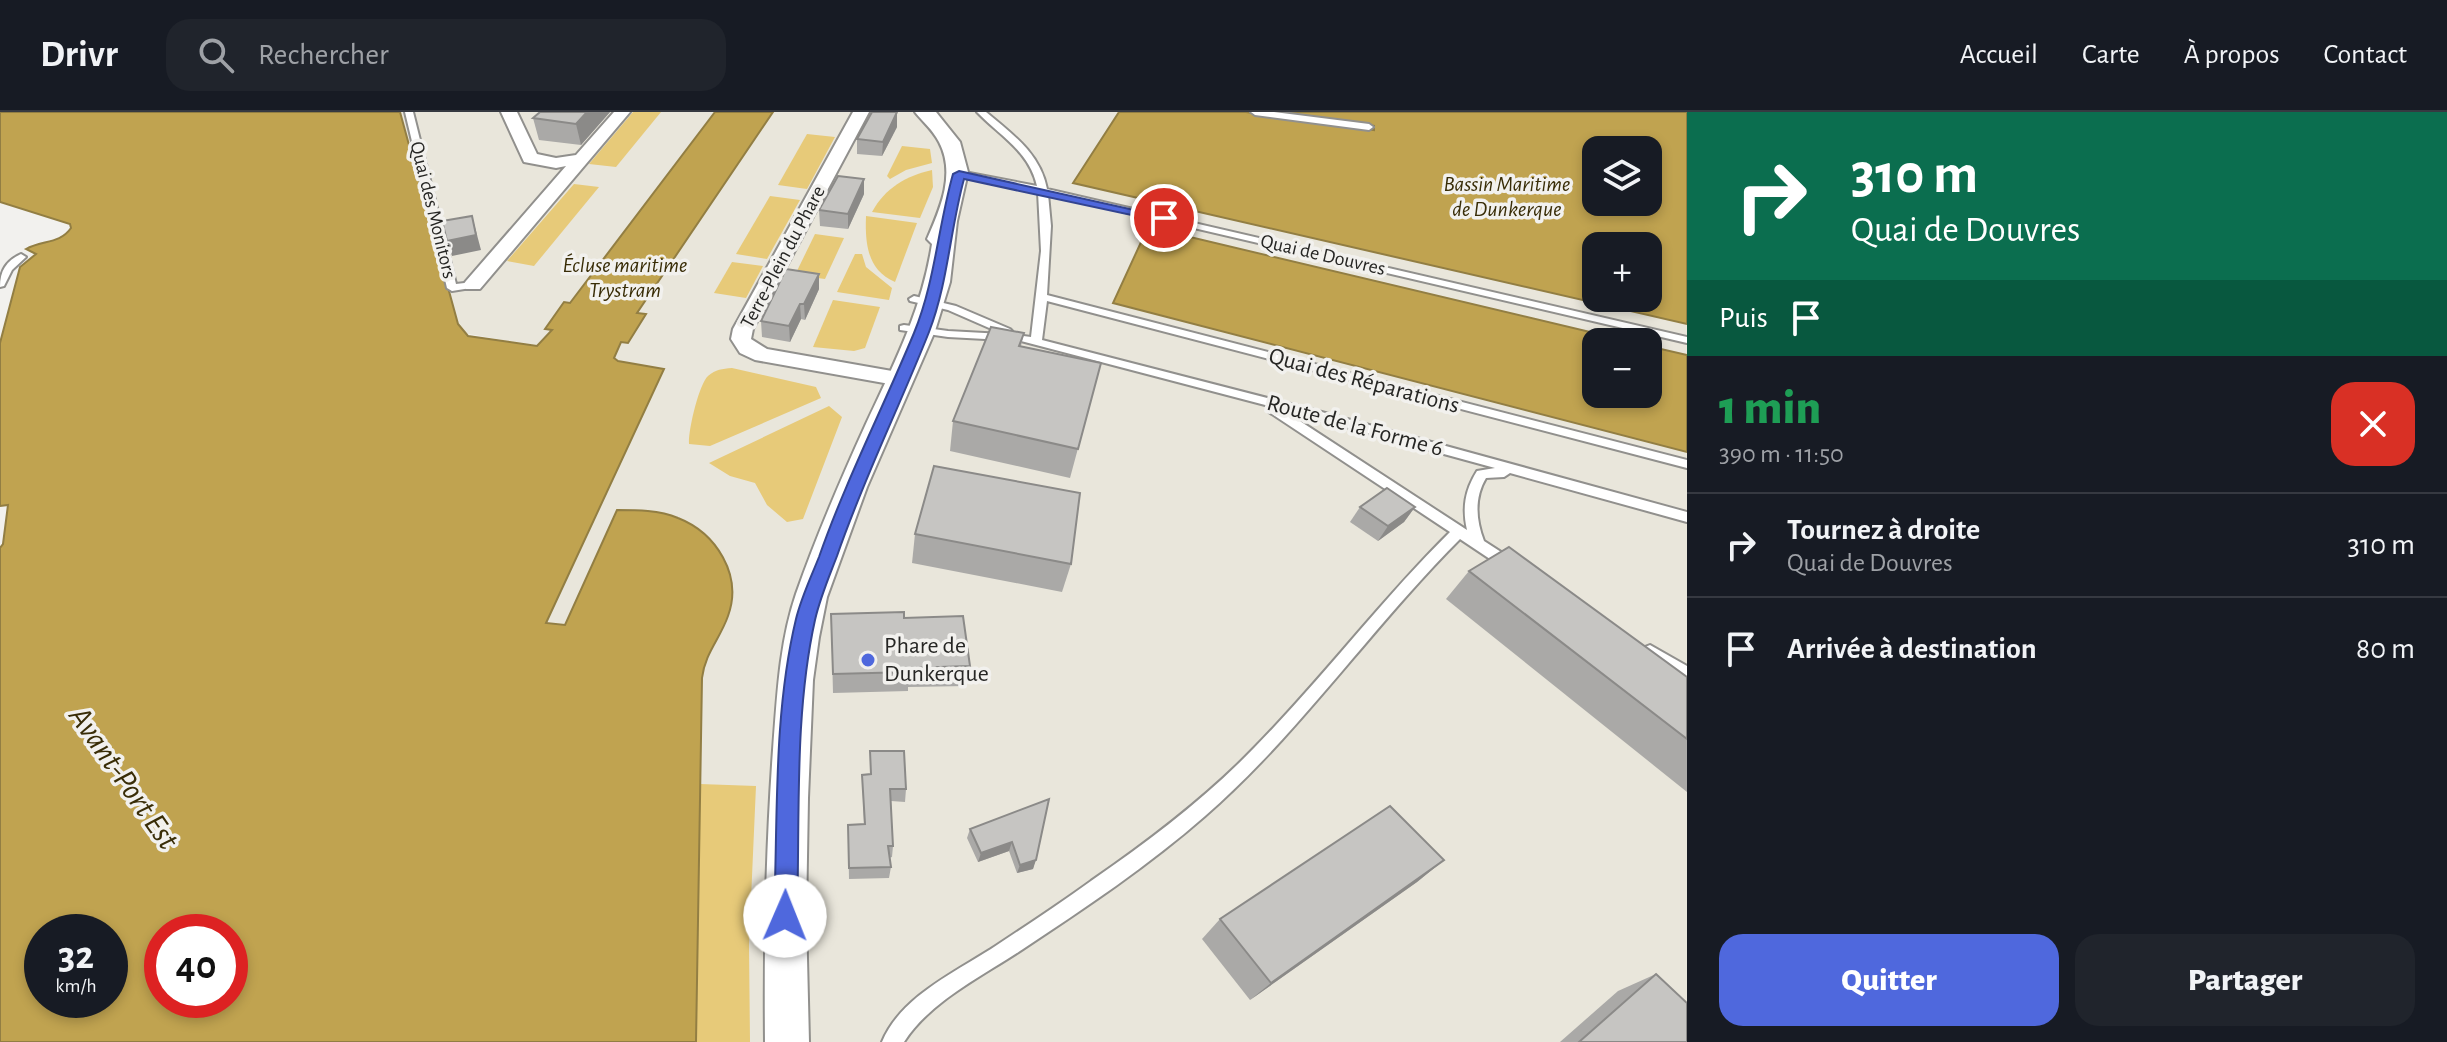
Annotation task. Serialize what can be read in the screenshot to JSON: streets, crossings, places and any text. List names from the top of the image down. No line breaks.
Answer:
{"streets":{"street":["Terre-Plein du Phare"],"lane":["Quai des Monitors","Quai de Douvres","Quai des Réparations","Route de la Forme 6"]},"water":["Bassin Maritime de Dunkerque","Écluse maritime Trystram","Avant-Port Est"],"places":["Phare de Dunkerque"],"page":{"header":"Drivr","search":"Rechercher","nav":["Accueil","Carte","À propos","Contact"],"turn":["310 m","Quai de Douvres"],"map_buttons":["+","−"],"then":"Puis","heading":["1 min","390 m · 11:50"],"list":[{"name":"Tournez à droite","note":"Quai de Douvres","value":"310 m"},{"name":"Arrivée à destination","value":"80 m"}],"speed":"32 km/h","limit":"40","buttons":["Quitter","Partager"]}}
